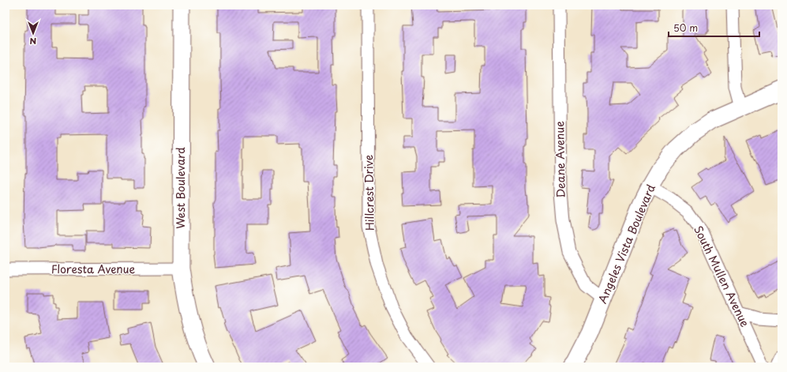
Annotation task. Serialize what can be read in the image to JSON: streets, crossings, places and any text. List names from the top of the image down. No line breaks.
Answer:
{"streets":{"street":["Deane Avenue","West Boulevard","Hillcrest Drive","Angeles Vista Boulevard","Floresta Avenue","South Mullen Avenue"]},"crossings":[["Deane Avenue","Angeles Vista Boulevard"],["West Boulevard","Floresta Avenue"],["Angeles Vista Boulevard","South Mullen Avenue"]],"scale_bar":"50 m","north":"bottom"}
